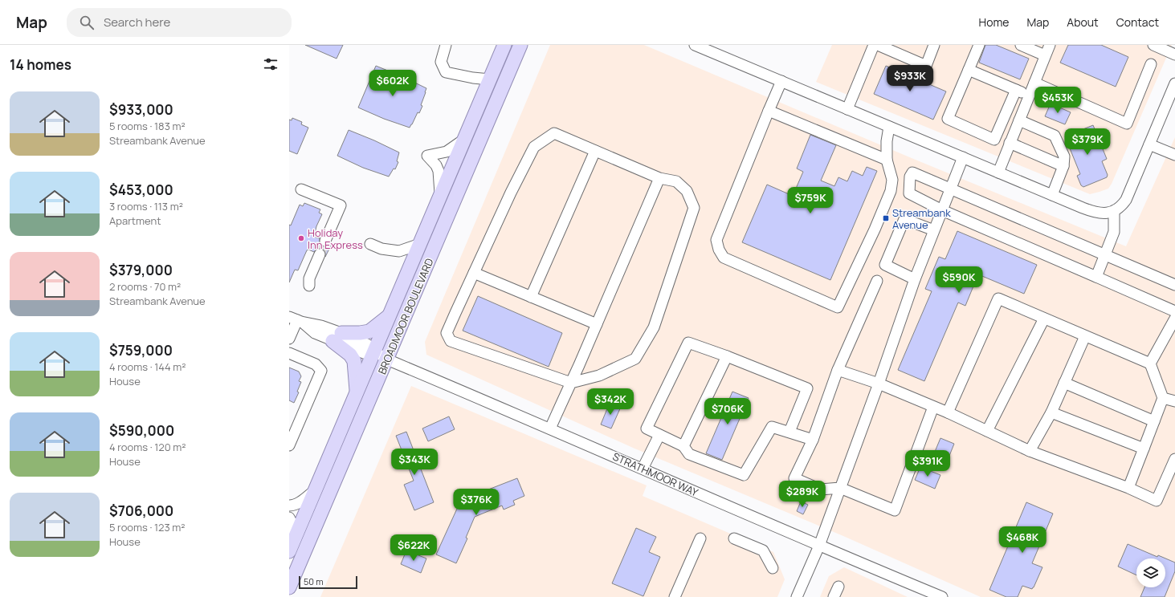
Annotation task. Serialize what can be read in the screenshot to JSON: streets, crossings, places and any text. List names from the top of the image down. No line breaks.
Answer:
{"streets":{"main road":["BROADMOOR BOULEVARD"],"street":["STRATHMOOR WAY"]},"crossings":[["BROADMOOR BOULEVARD","STRATHMOOR WAY"]],"places":{"transit":["Streambank Avenue"],"other":["Holiday Inn Express"]},"scale_bar":"50 m","page":{"header":"Map","search":"Search here","nav":["Home","Map","About","Contact"],"heading":"14 homes","price":["$933K","$602K","$453K","$379K","$759K","$590K","$342K","$706K","$343K","$391K","$289K","$376K","$468K","$622K"],"list":[{"name":"$933,000","note":"5 rooms · 183 m² · Streambank Avenue"},{"name":"$453,000","note":"3 rooms · 113 m² · Apartment"},{"name":"$379,000","note":"2 rooms · 70 m² · Streambank Avenue"},{"name":"$759,000","note":"4 rooms · 144 m² · House"},{"name":"$590,000","note":"4 rooms · 120 m² · House"},{"name":"$706,000","note":"5 rooms · 123 m² · House"}],"scale":"50 m"}}
